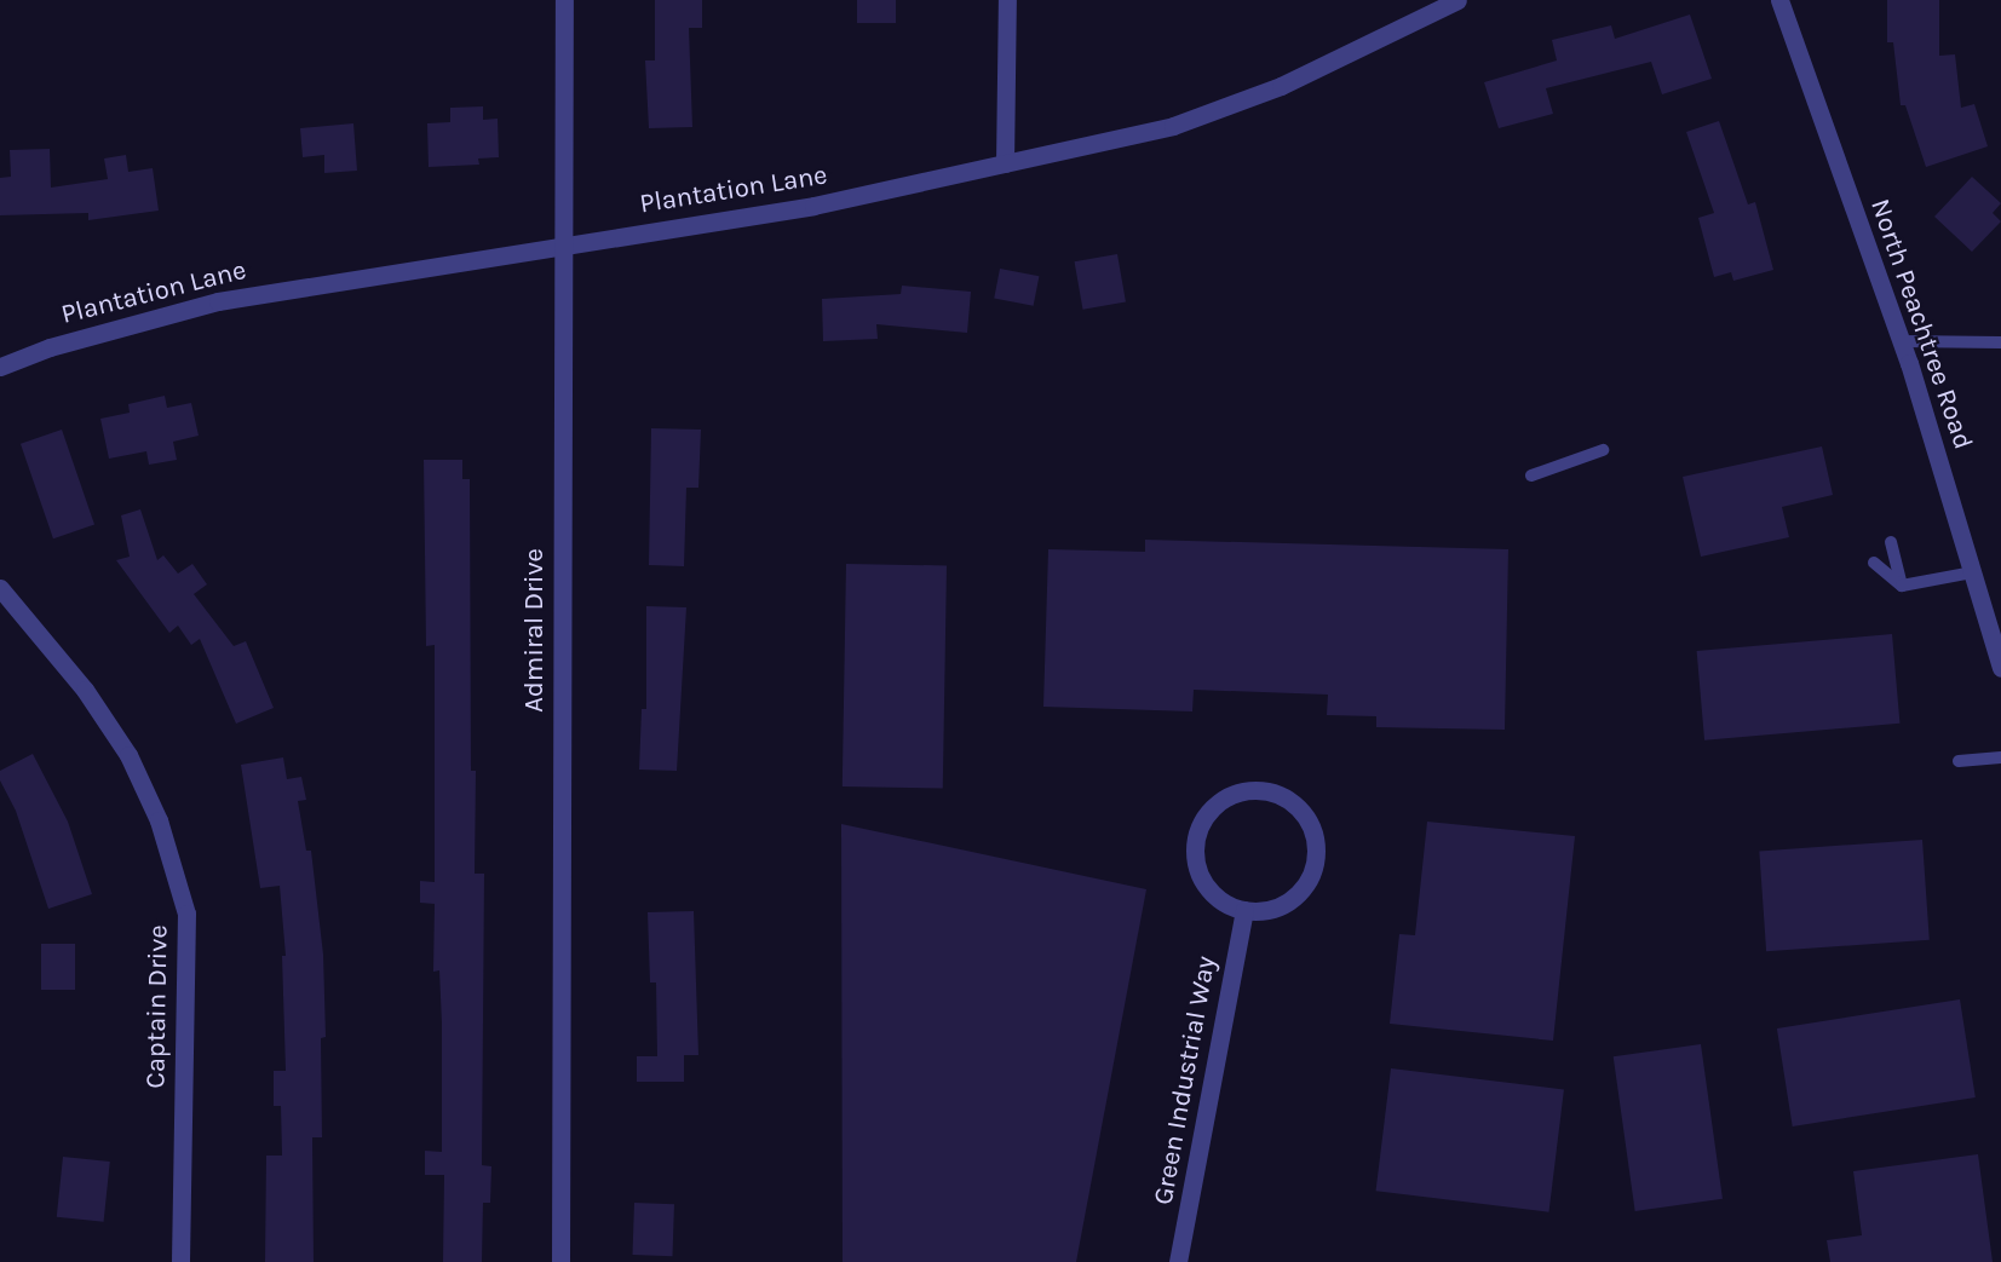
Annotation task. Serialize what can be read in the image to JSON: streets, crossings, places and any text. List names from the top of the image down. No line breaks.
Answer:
{"streets":{"street":["Plantation Lane","North Peachtree Road","Admiral Drive","Captain Drive","Green Industrial Way"]},"crossings":[["Plantation Lane","Admiral Drive"]]}
